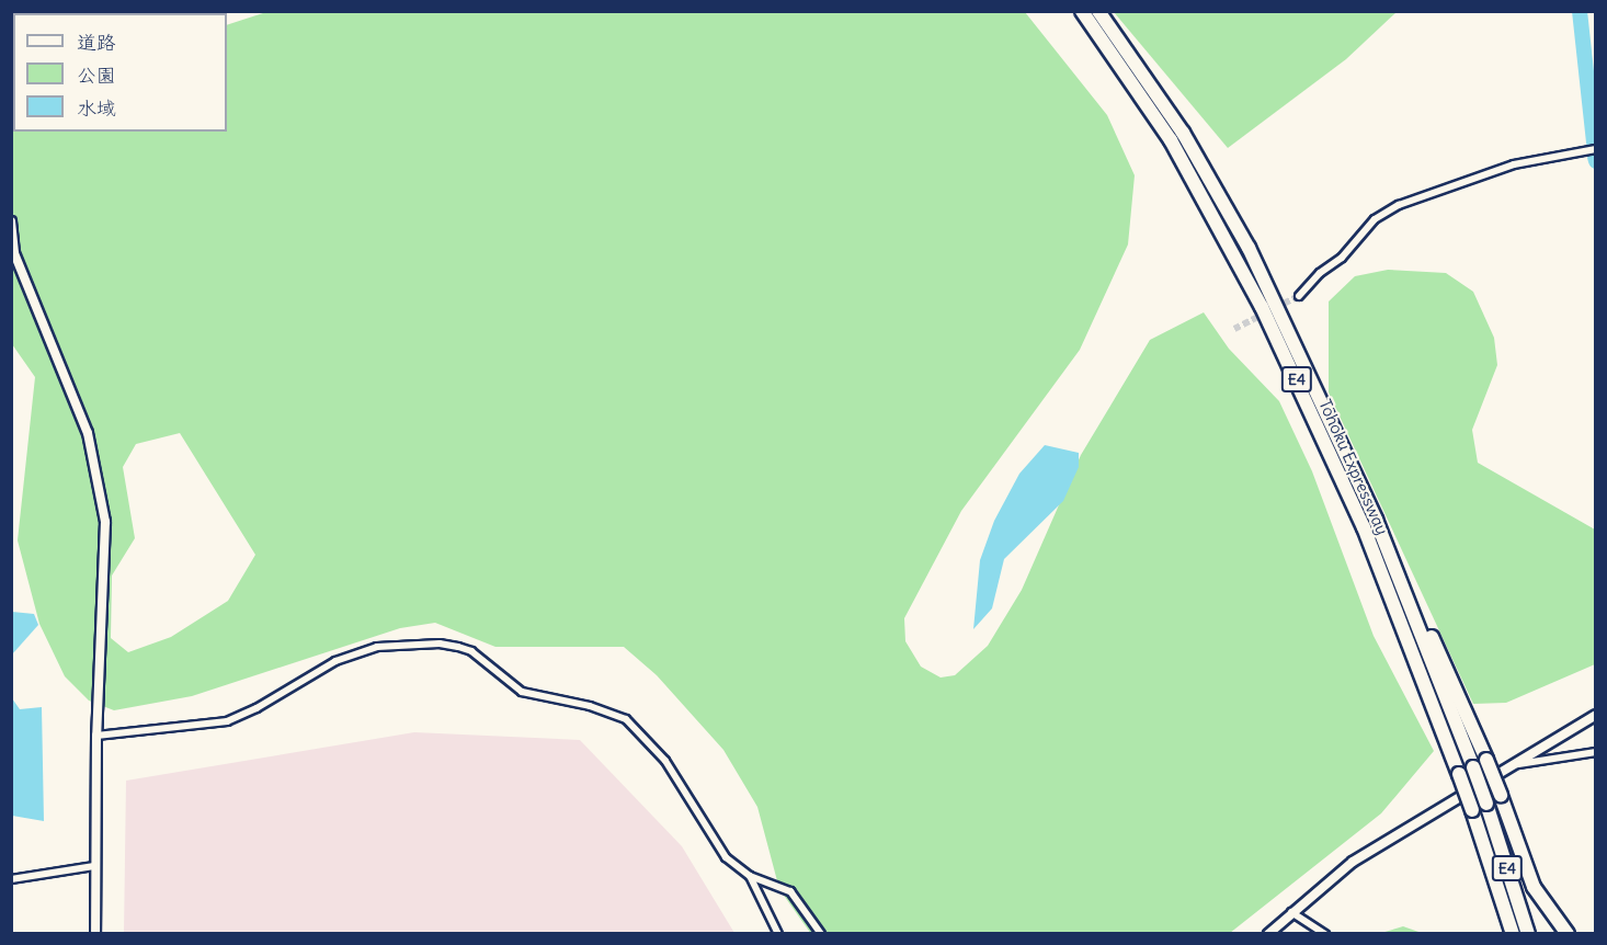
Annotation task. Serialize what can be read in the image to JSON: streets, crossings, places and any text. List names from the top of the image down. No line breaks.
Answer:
{"streets":{"highway":["E4","Tohoku Expressway"]},"legend":["道路","公園","水域"]}
